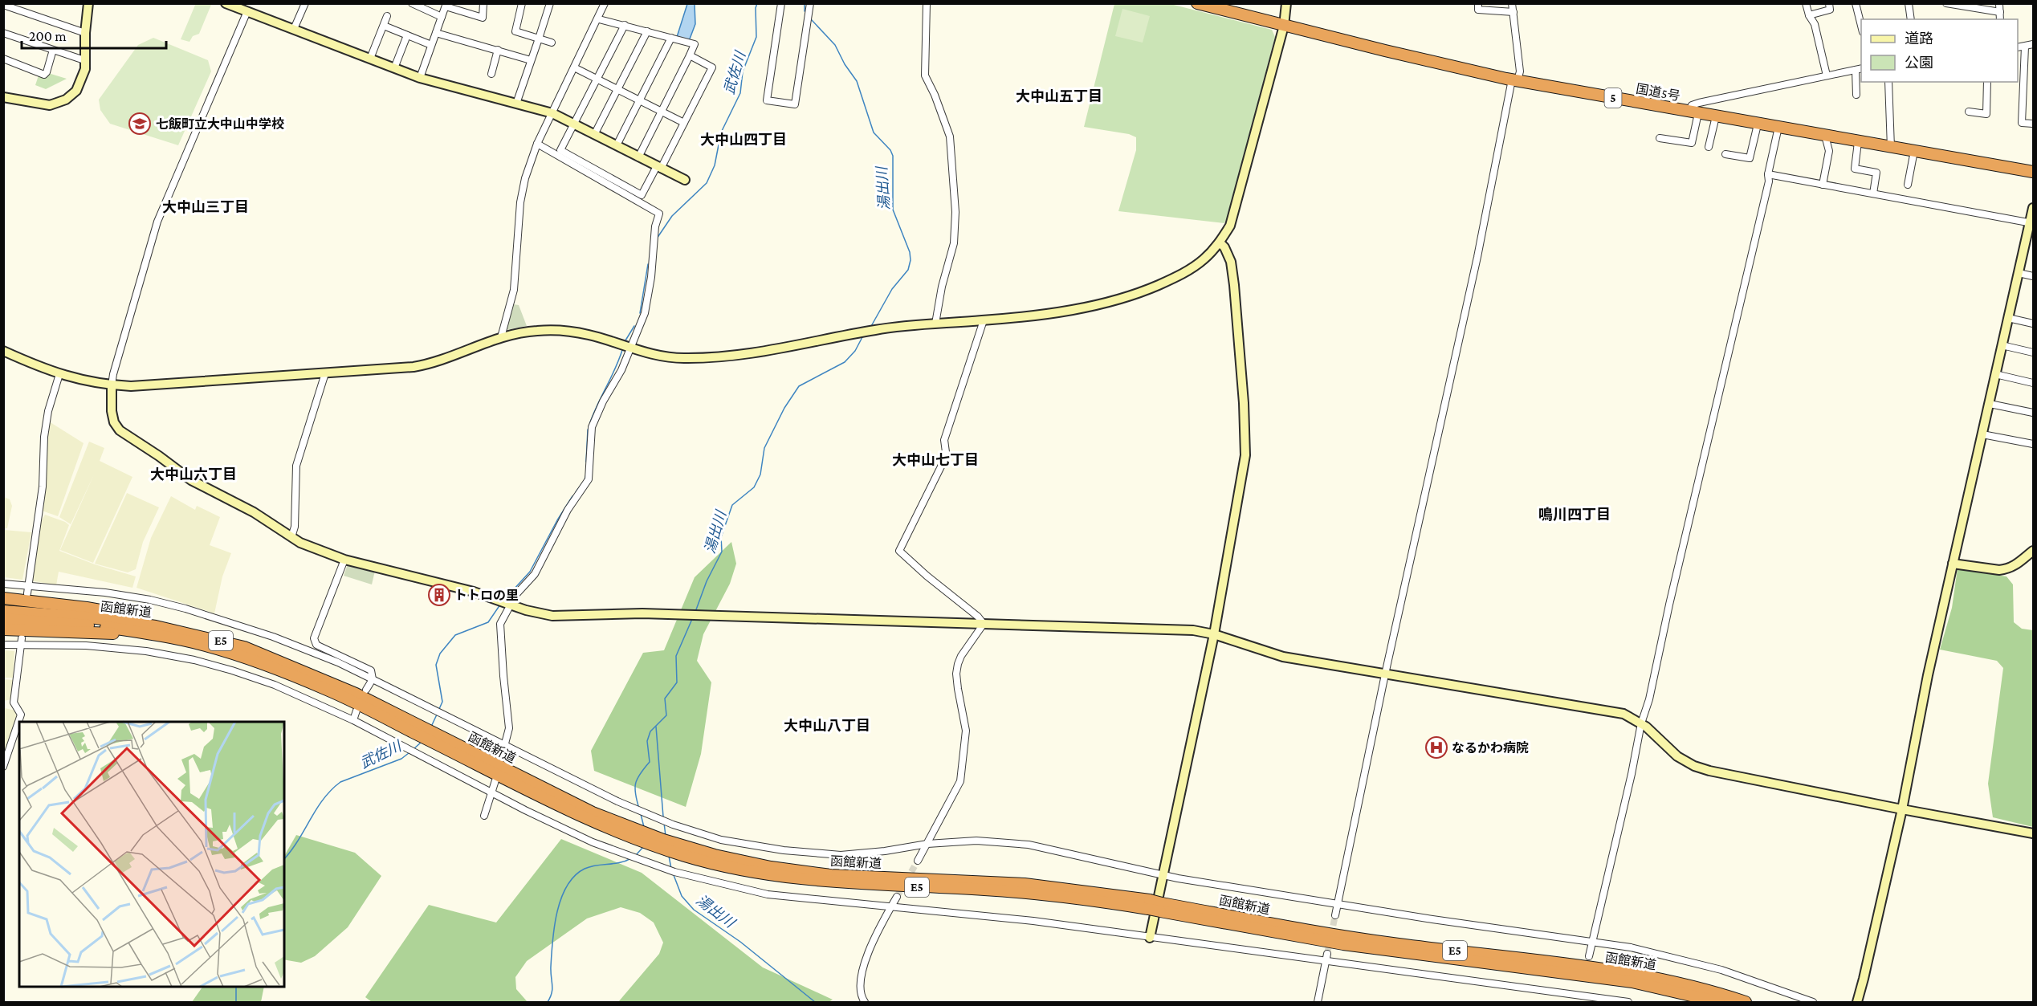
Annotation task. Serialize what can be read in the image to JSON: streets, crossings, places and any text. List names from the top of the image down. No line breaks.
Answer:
{"streets":{"highway":["国道5号","5","函館新道","E5"]},"districts":["大中山五丁目","大中山四丁目","大中山三丁目","大中山七丁目","大中山六丁目","鳴川四丁目","大中山八丁目"],"water":["武佐川","湯出川"],"places":{"school or university":["七飯町立大中山中学校"],"building":["トトロの里"],"hospital":["なるかわ病院"]},"legend":["道路","公園"],"scale_bar":"200 m"}
